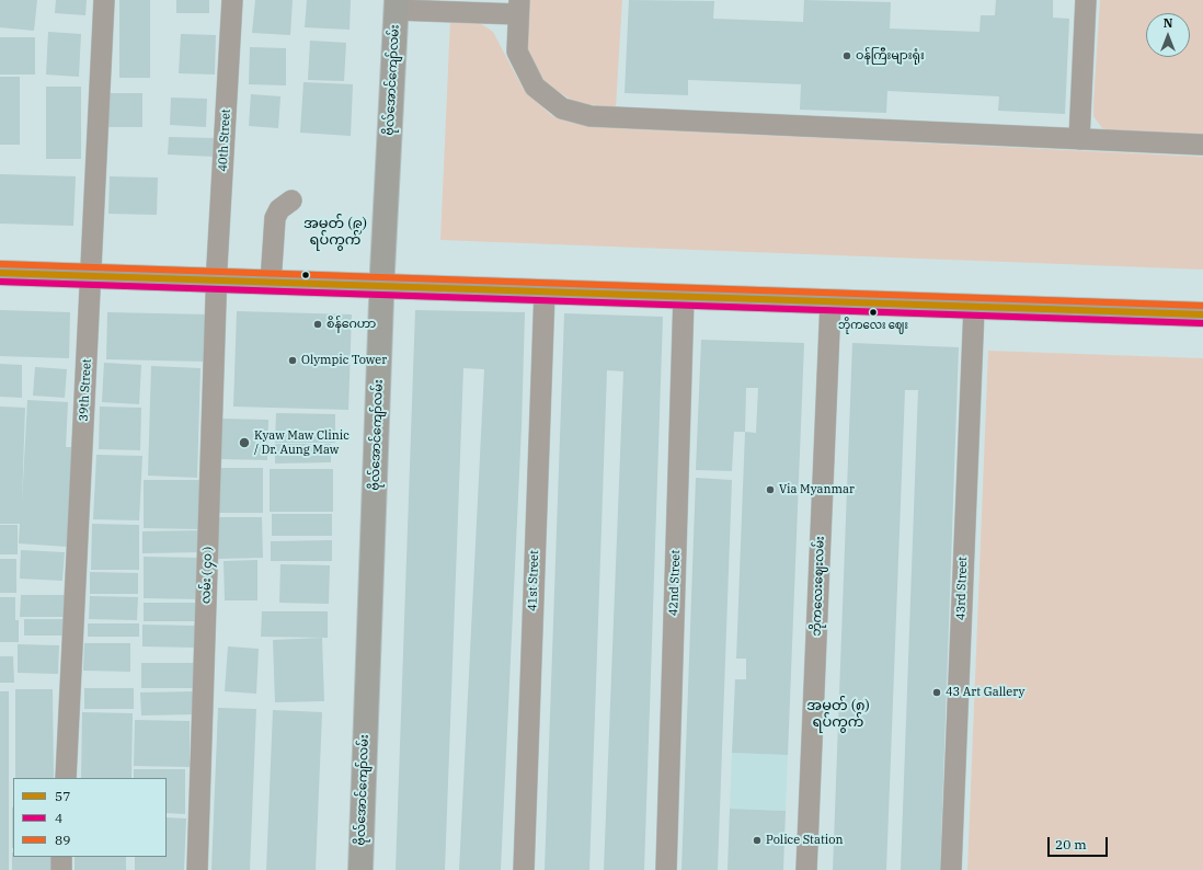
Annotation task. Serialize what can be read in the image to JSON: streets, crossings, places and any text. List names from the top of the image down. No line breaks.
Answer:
{"streets":{"main road":["ဗိုလ်အောင်ကျော်လမ်း"],"street":["40th Street","39th Street","လမ်း ( ၄၀ )","41st Street","42nd Street","ဘိုကလေးဈေးလမ်း","43rd Street"]},"crossings":[["40th Street","လမ်း ( ၄၀ )"]],"districts":["အမှတ် (၉) ရပ်ကွက်","အမှတ် (၈) ရပ်ကွက်"],"places":["ဝန်ကြီးများရုံး","ဘိုကလေး ဈေး","စိန်ဂေဟာ","Olympic Tower","Kyaw Maw Clinic / Dr. Aung Maw","Via Myanmar","43 Art Gallery","Police Station"],"lines":["transit line 89","transit line 57","transit line 4"],"legend":["57","4","89"],"scale_bar":"20 m","north":"top"}
